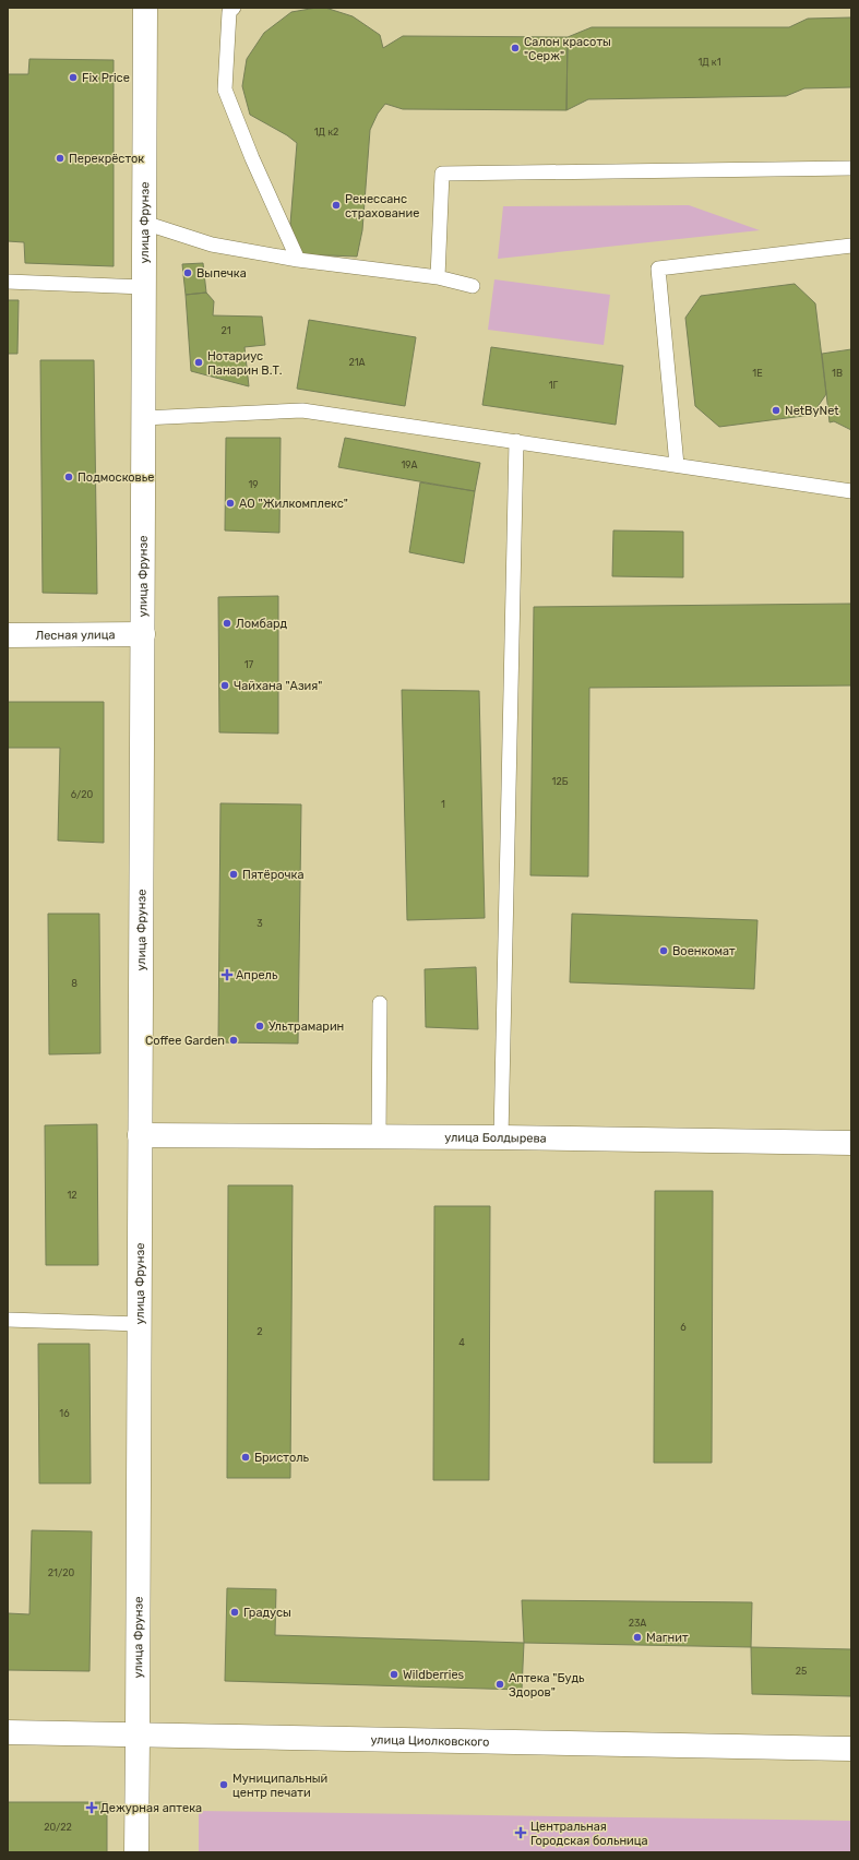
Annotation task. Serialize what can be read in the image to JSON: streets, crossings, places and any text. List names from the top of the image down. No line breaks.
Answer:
{"streets":{"street":["улица Фрунзе","Лесная улица","улица Болдырева","улица Циолковского"]},"crossings":[["улица Фрунзе","Лесная улица"],["улица Фрунзе","улица Болдырева"],["улица Фрунзе","улица Циолковского"]],"places":{"other":["Салон красоты \"Серж\"","Fix Price","Перекрёсток","Ренессанс страхование","Выпечка","Нотариус Панарин В.Т.","NetByNet","Подмосковье","АО \"Жилкомплекс\"","Ломбард","Чайхана \"Азия\"","Пятёрочка","Военкомат","Ультрамарин","Coffee Garden","Бристоль","Градусы","Магнит","Wildberries","Аптека \"Будь Здоров\"","Муниципальный центр печати"],"health":["Апрель","Дежурная аптека","Центральная Городская больница"]},"house_numbers":["1Д к1","1Д к2","21","21А","1Е","1В","1Г","19А","19","17","12Б","6/20","1","3","8","12","6","2","4","16","21/20","23А","25","20/22"]}
